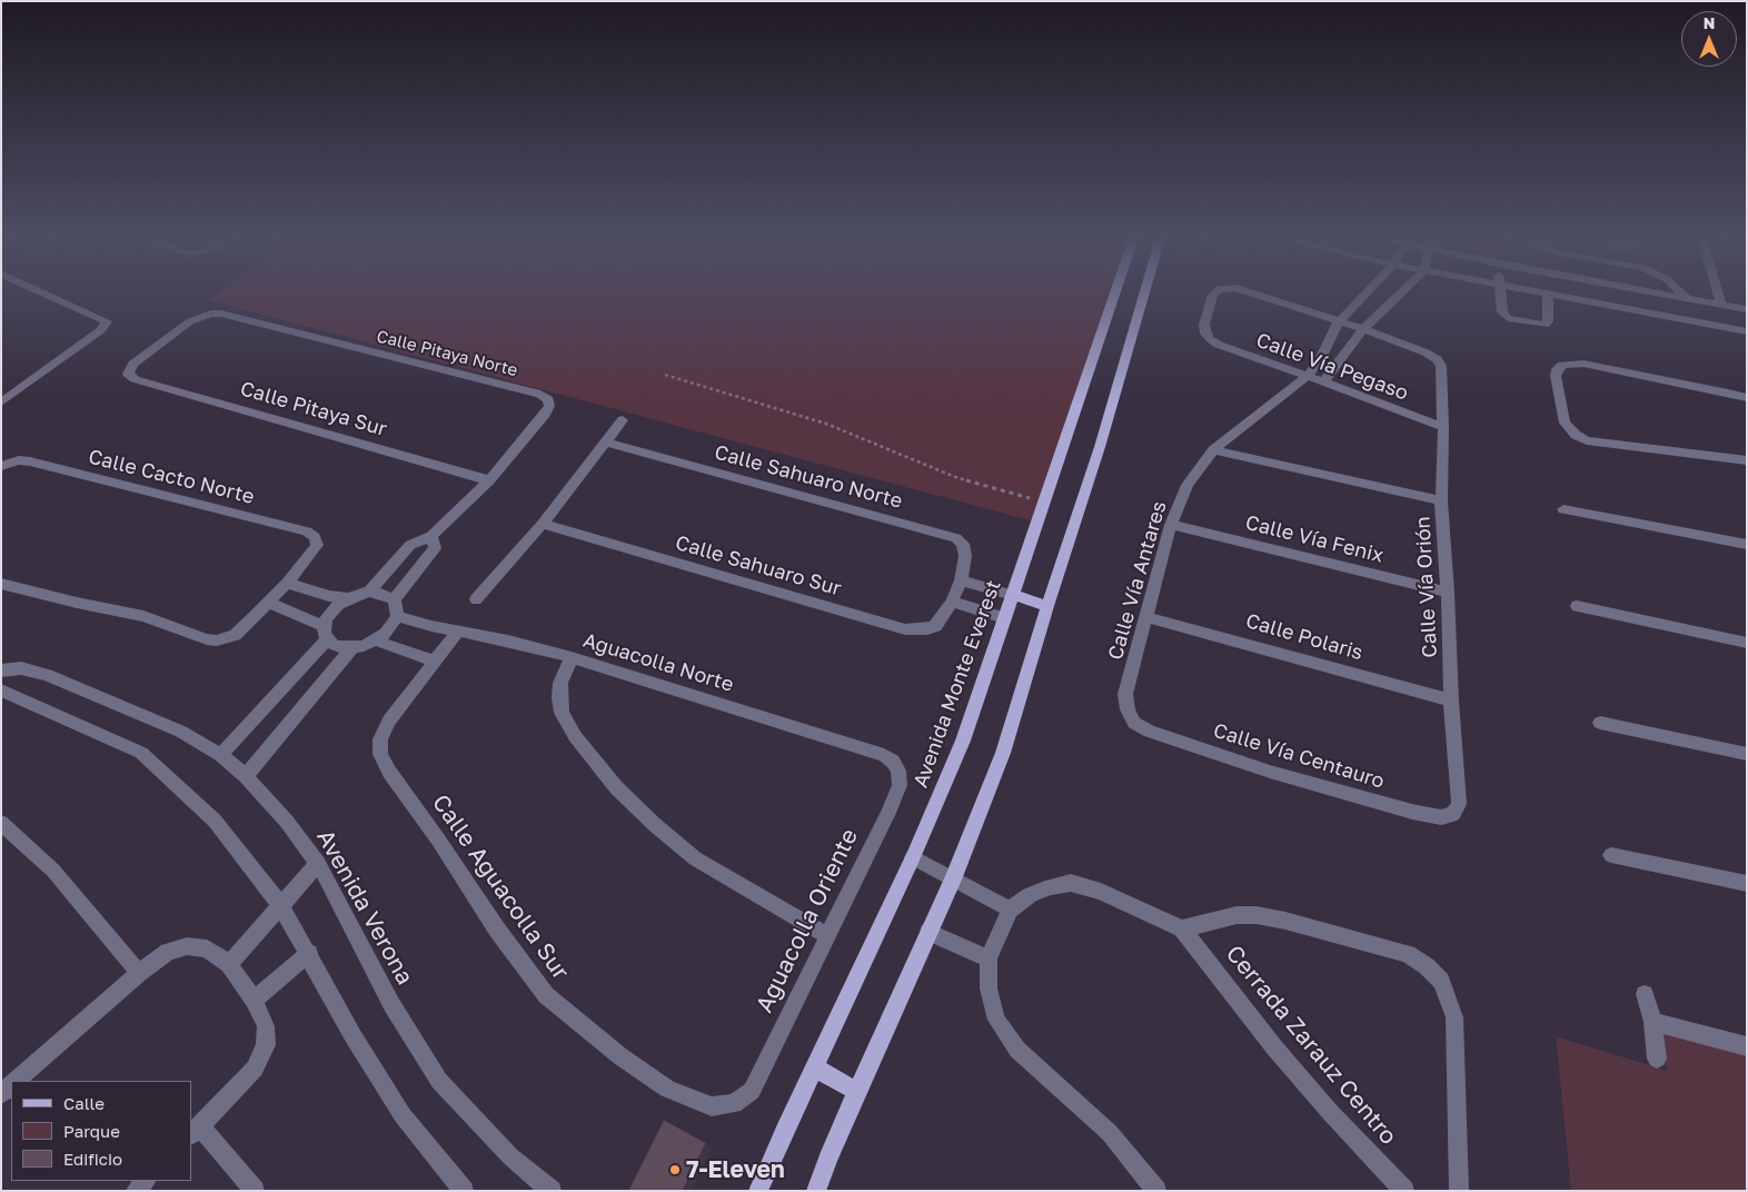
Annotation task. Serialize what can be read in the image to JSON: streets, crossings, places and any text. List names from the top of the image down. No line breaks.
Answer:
{"streets":{"main road":["Avenida Monte Everest"],"street":["Calle Pitaya Norte","Calle Vía Pegaso","Calle Pitaya Sur","Calle Cacto Norte","Calle Sahuaro Norte","Calle Vía Fenix","Calle Sahuaro Sur","Calle Vía Antares","Calle Vía Orión","Calle Polaris","Aguacolla Norte","Calle Vía Centauro","Calle Aguacolla Sur","Avenida Verona","Aguacolla Oriente","Cerrada Zarauz Centro"]},"crossings":[["Calle Pitaya Norte","Calle Pitaya Sur"],["Calle Vía Pegaso","Calle Vía Antares"],["Calle Vía Pegaso","Calle Vía Orión"],["Calle Sahuaro Norte","Calle Sahuaro Sur"],["Calle Vía Fenix","Calle Vía Antares"],["Calle Vía Fenix","Calle Vía Orión"],["Calle Vía Antares","Calle Polaris"],["Calle Vía Antares","Calle Vía Centauro"],["Calle Vía Orión","Calle Polaris"],["Calle Vía Orión","Calle Vía Centauro"],["Aguacolla Norte","Aguacolla Oriente"],["Calle Aguacolla Sur","Aguacolla Oriente"]],"places":["7-Eleven"],"legend":["Calle","Parque","Edificio"],"north":"top"}
